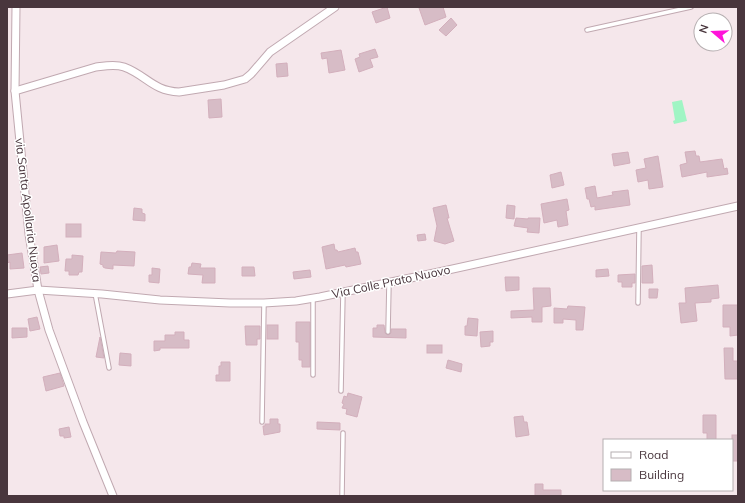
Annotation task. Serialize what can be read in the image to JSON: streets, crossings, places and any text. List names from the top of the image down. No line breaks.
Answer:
{"streets":{"street":["via Santa Apollaria Nuova","Via Colle Prato Nuovo"]},"crossings":[["via Santa Apollaria Nuova","Via Colle Prato Nuovo"]],"legend":["Road","Building"],"north":"left"}
